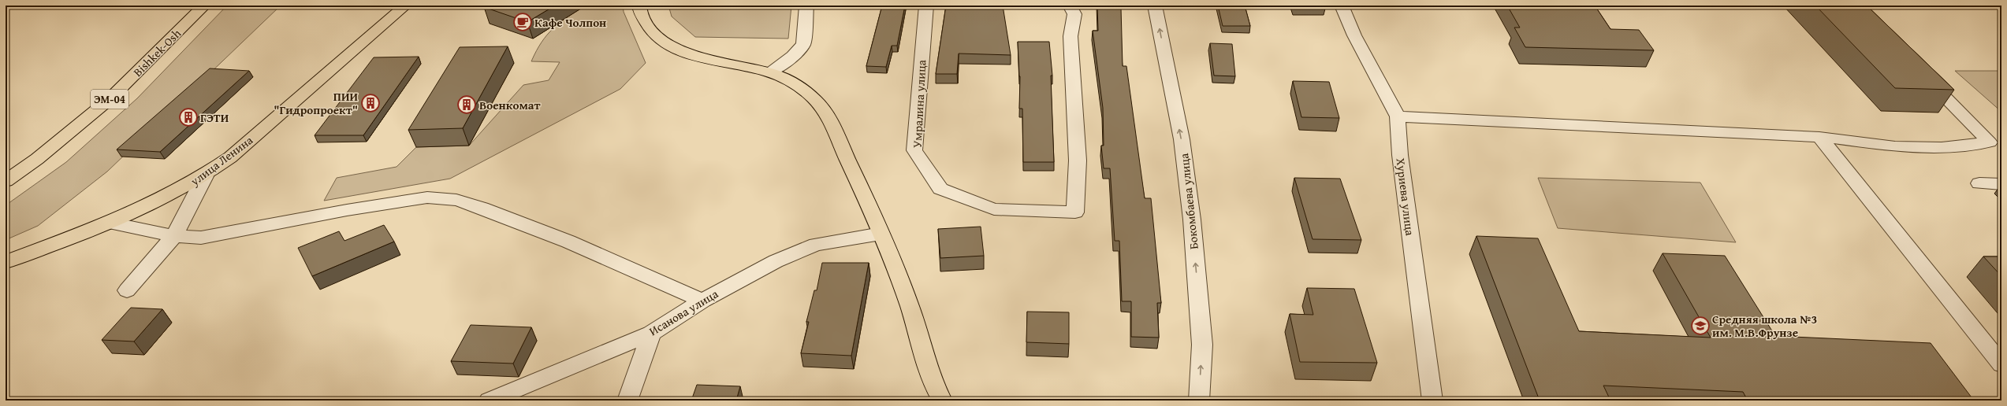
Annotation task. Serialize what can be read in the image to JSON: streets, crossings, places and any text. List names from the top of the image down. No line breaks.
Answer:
{"streets":{"main road":["Bishkek-Osh","ЭМ-04","улица Ленина"],"street":["Умралина улица","Хуриева улица","Бокомбаева улица","Исанова улица"]},"one_way":["Бокомбаева улица"],"places":{"cafe":["Кафе Чолпон"],"building":["ПИИ \"Гидропроект\"","Военкомат","ГЭТИ"],"school or university":["Средняя школа №3 им. М.В.Фрунзе"]}}
